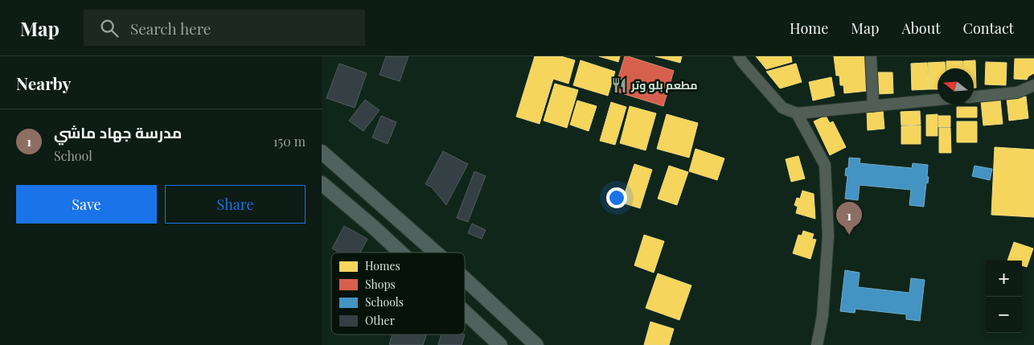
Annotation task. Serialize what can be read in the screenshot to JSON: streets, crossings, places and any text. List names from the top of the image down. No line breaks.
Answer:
{"places":{"restaurant":["مطعم بلو وتر"]},"legend":["Homes","Shops","Schools","Other"],"north":"left","page":{"header":"Map","search":"Search here","nav":["Home","Map","About","Contact"],"heading":"Nearby","list":[{"mark":"1","name":"مدرسة جهاد ماشي","note":"School","value":"150 m"}],"buttons":["Save","Share"],"pins":"1","map_buttons":["+","−"]}}
